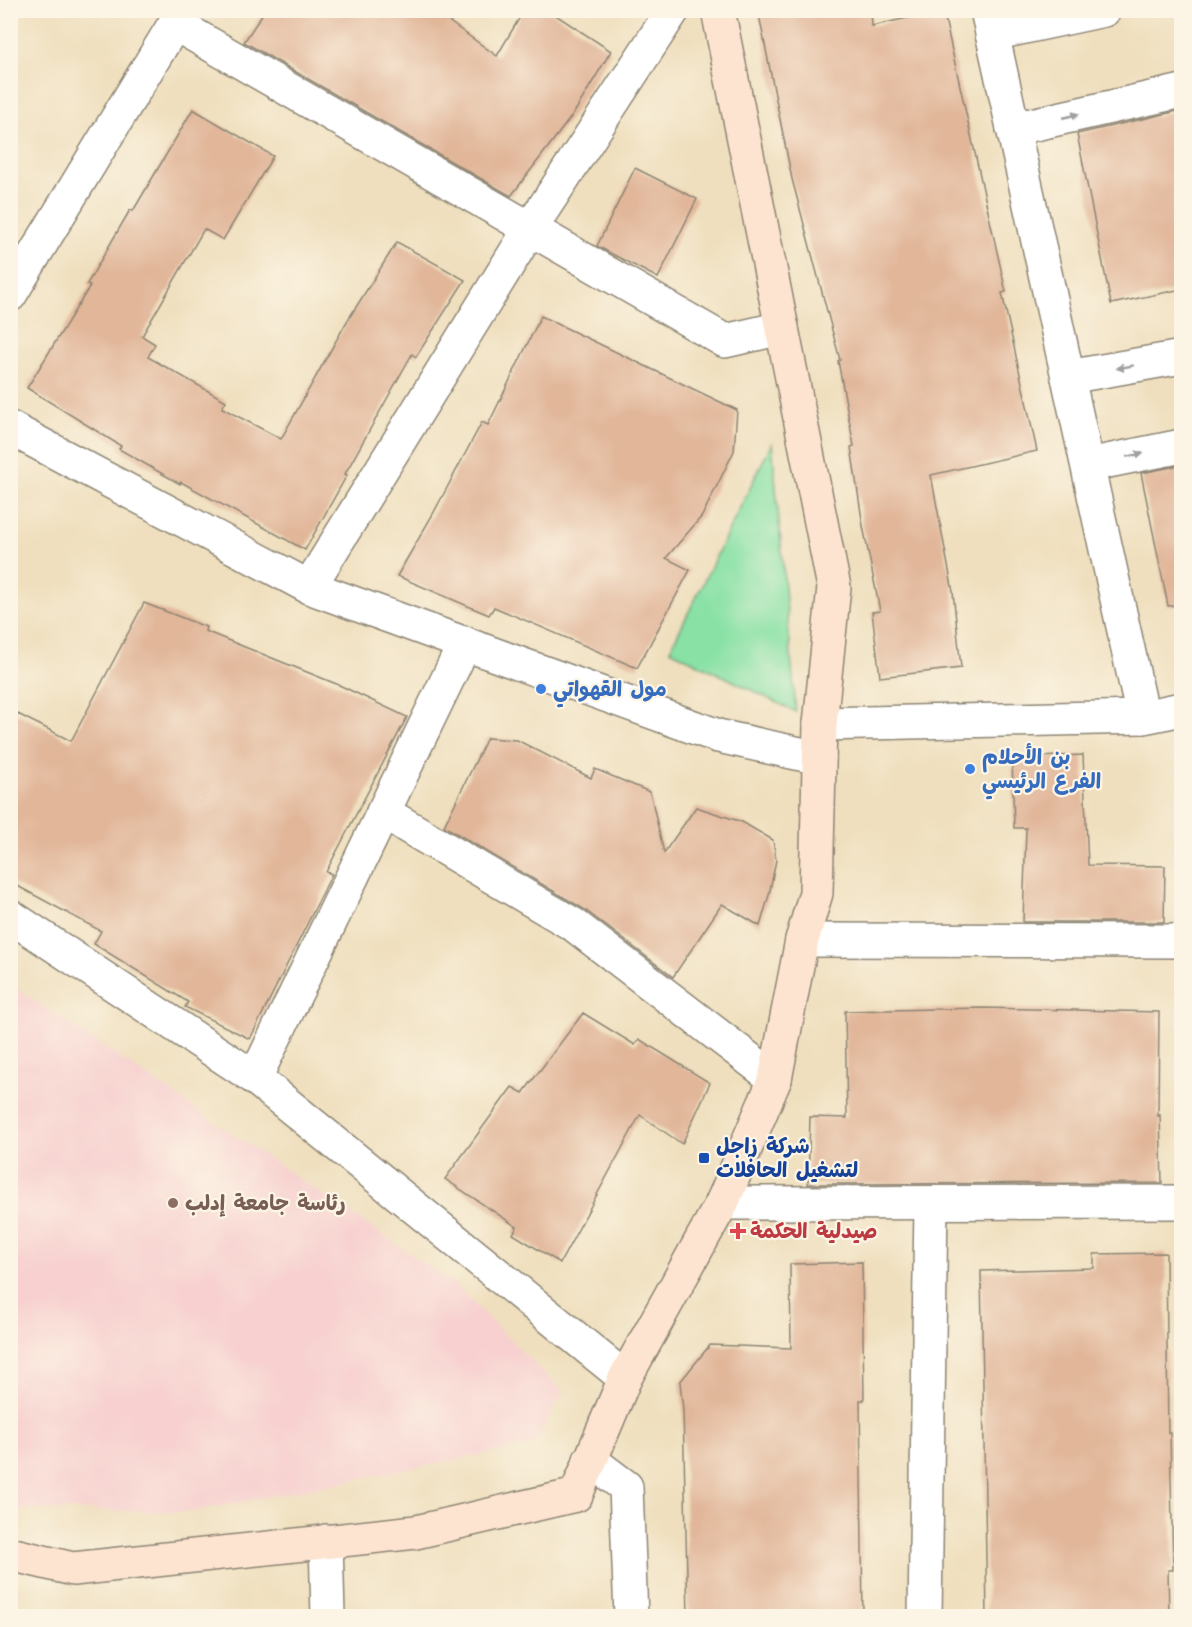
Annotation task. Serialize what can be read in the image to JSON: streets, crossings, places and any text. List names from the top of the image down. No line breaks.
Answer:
{"places":{"other":["مول القهواتي","بن الأحلام الفرع الرئيسي","رئاسة جامعة إدلب"],"transit":["شركة زاجل لتشغيل الحافلات"],"health":["صيدلية الحكمة"]}}
